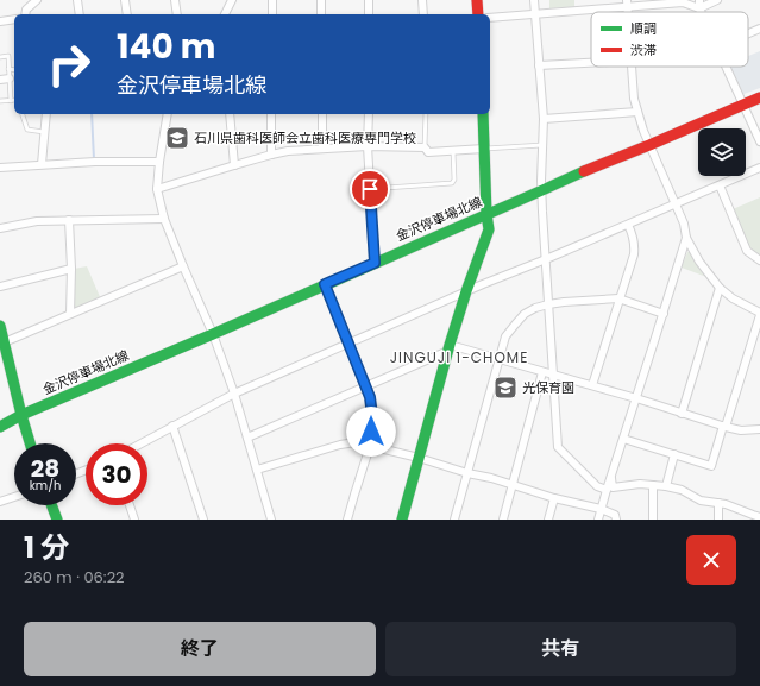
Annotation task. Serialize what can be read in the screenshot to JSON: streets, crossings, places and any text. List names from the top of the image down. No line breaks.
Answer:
{"streets":{"main road":["金沢停車場北線"]},"districts":["JINGUJI 1-CHOME"],"places":{"school or university":["石川県歯科医師会立歯科医療専門学校","光保育園"]},"legend":["順調","渋滞"],"page":{"turn":["140 m","金沢停車場北線"],"speed":"28 km/h","limit":"30","heading":["1 分","260 m · 06:22"],"buttons":["終了","共有"]}}
